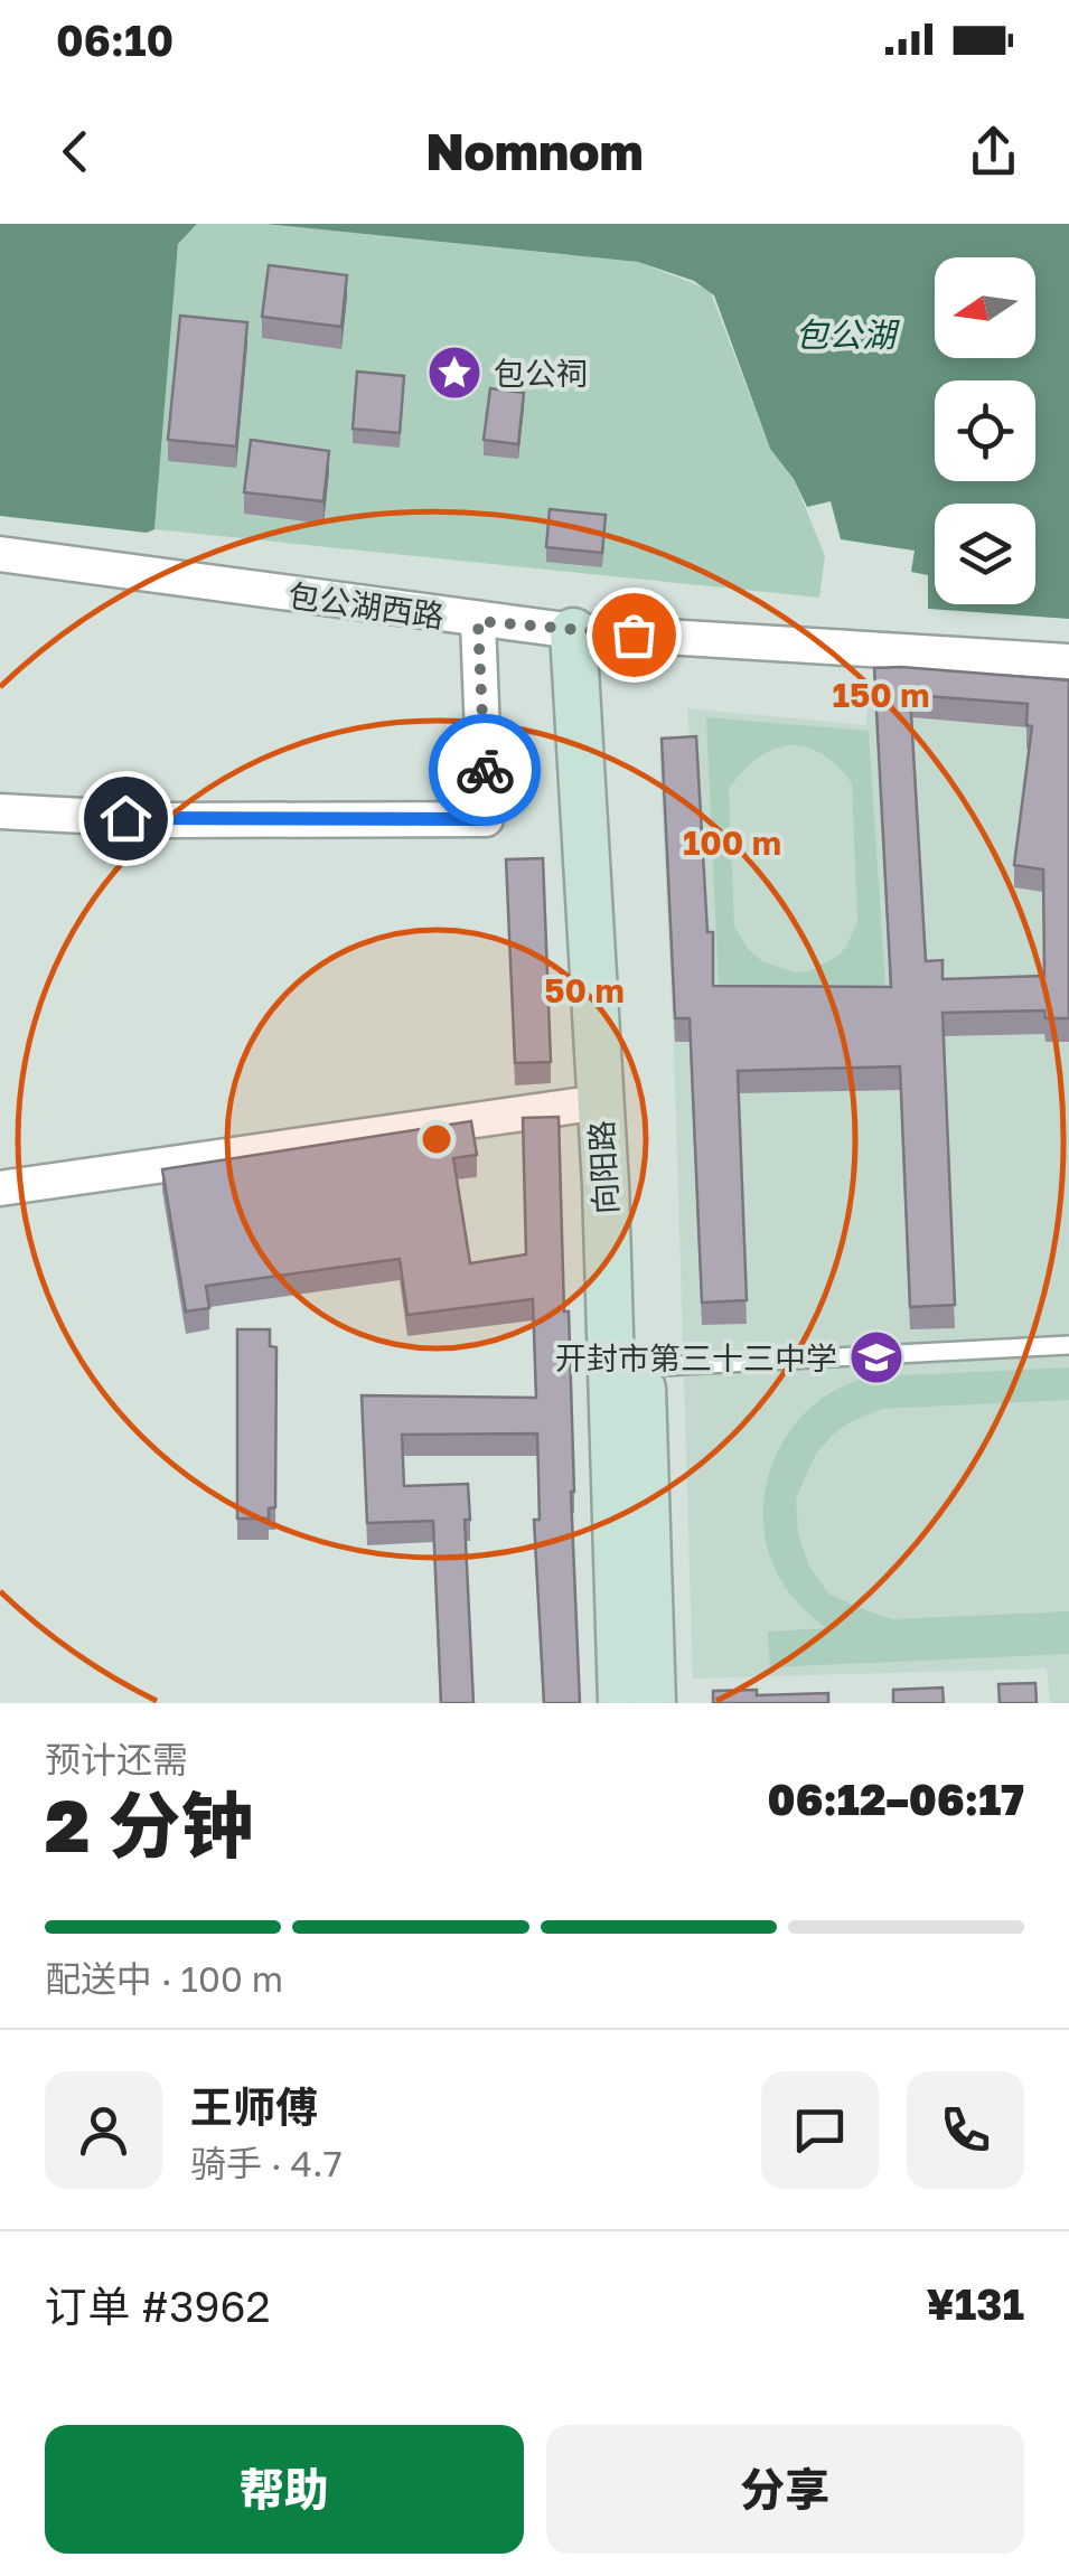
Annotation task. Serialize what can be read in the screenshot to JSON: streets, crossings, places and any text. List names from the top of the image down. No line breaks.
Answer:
{"streets":{"street":["包公湖西路","向阳路"]},"crossings":[["包公湖西路","向阳路"]],"water":["包公湖"],"places":{"place":["包公祠"],"school or university":["开封市第三十三中学"]},"north":"left","page":{"status":"06:10","header":"Nomnom","heading":["2 分钟","预计还需","06:12–06:17"],"panel":["王师傅","骑手 · 4.7","订单 #3962","¥131"],"bar":"配送中 · 100 m","buttons":["帮助","分享"]},"rings":["150 m","100 m","50 m"]}
